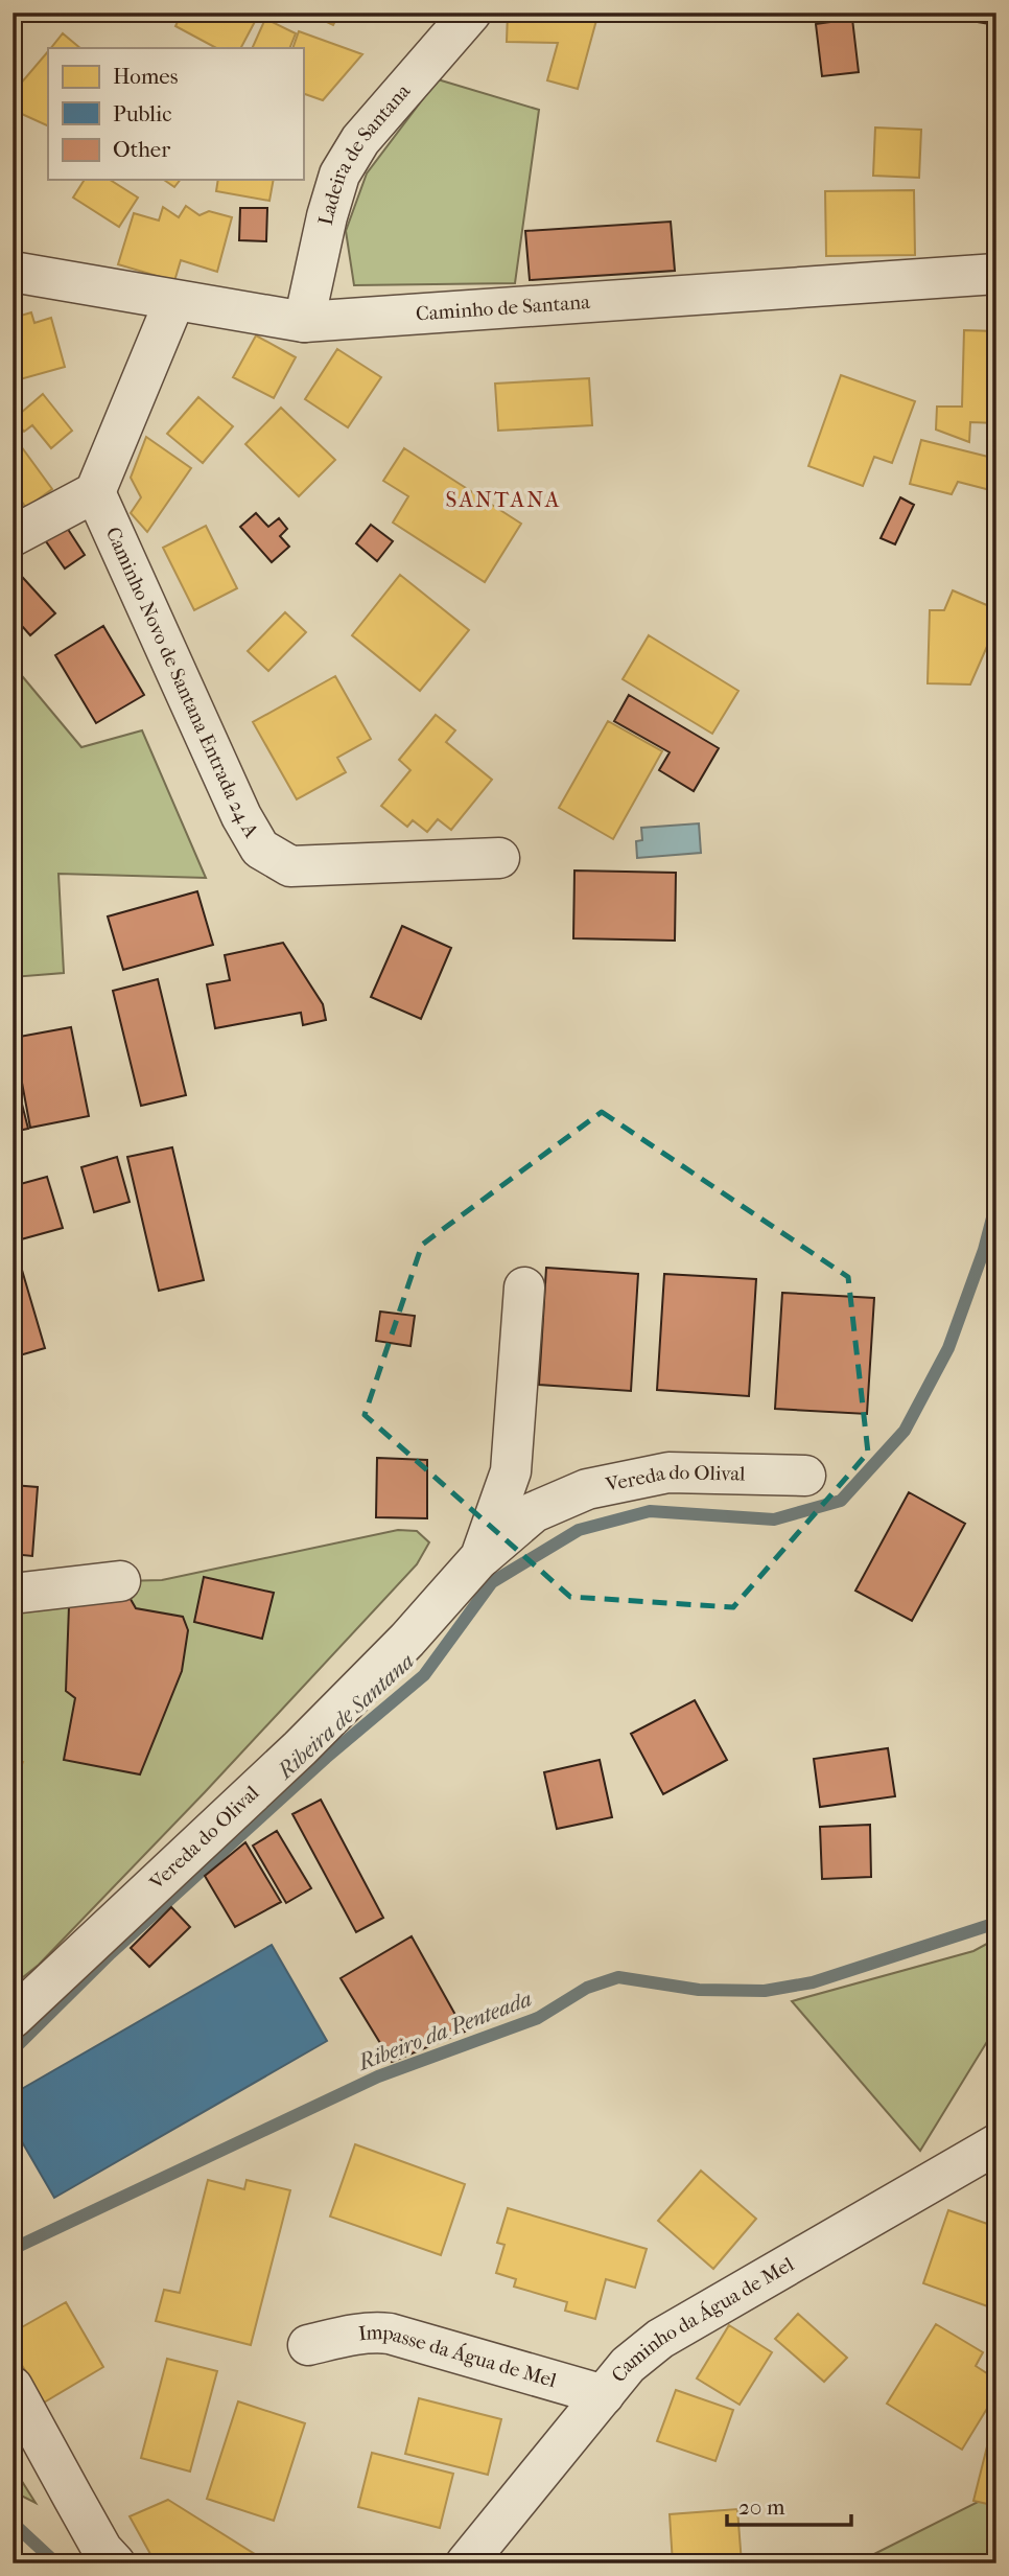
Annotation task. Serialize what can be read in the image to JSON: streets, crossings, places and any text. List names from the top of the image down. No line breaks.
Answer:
{"streets":{"street":["Ladeira de Santana","Caminho de Santana","Caminho Novo de Santana Entrada 24 A","Vereda do Olival","Caminho da Água de Mel","Impasse da Água de Mel"]},"crossings":[["Ladeira de Santana","Caminho de Santana"],["Caminho da Água de Mel","Impasse da Água de Mel"]],"districts":["SANTANA"],"water":["Ribeira de Santana","Ribeiro da Penteada"],"legend":["Homes","Public","Other"],"scale_bar":"20 m"}
